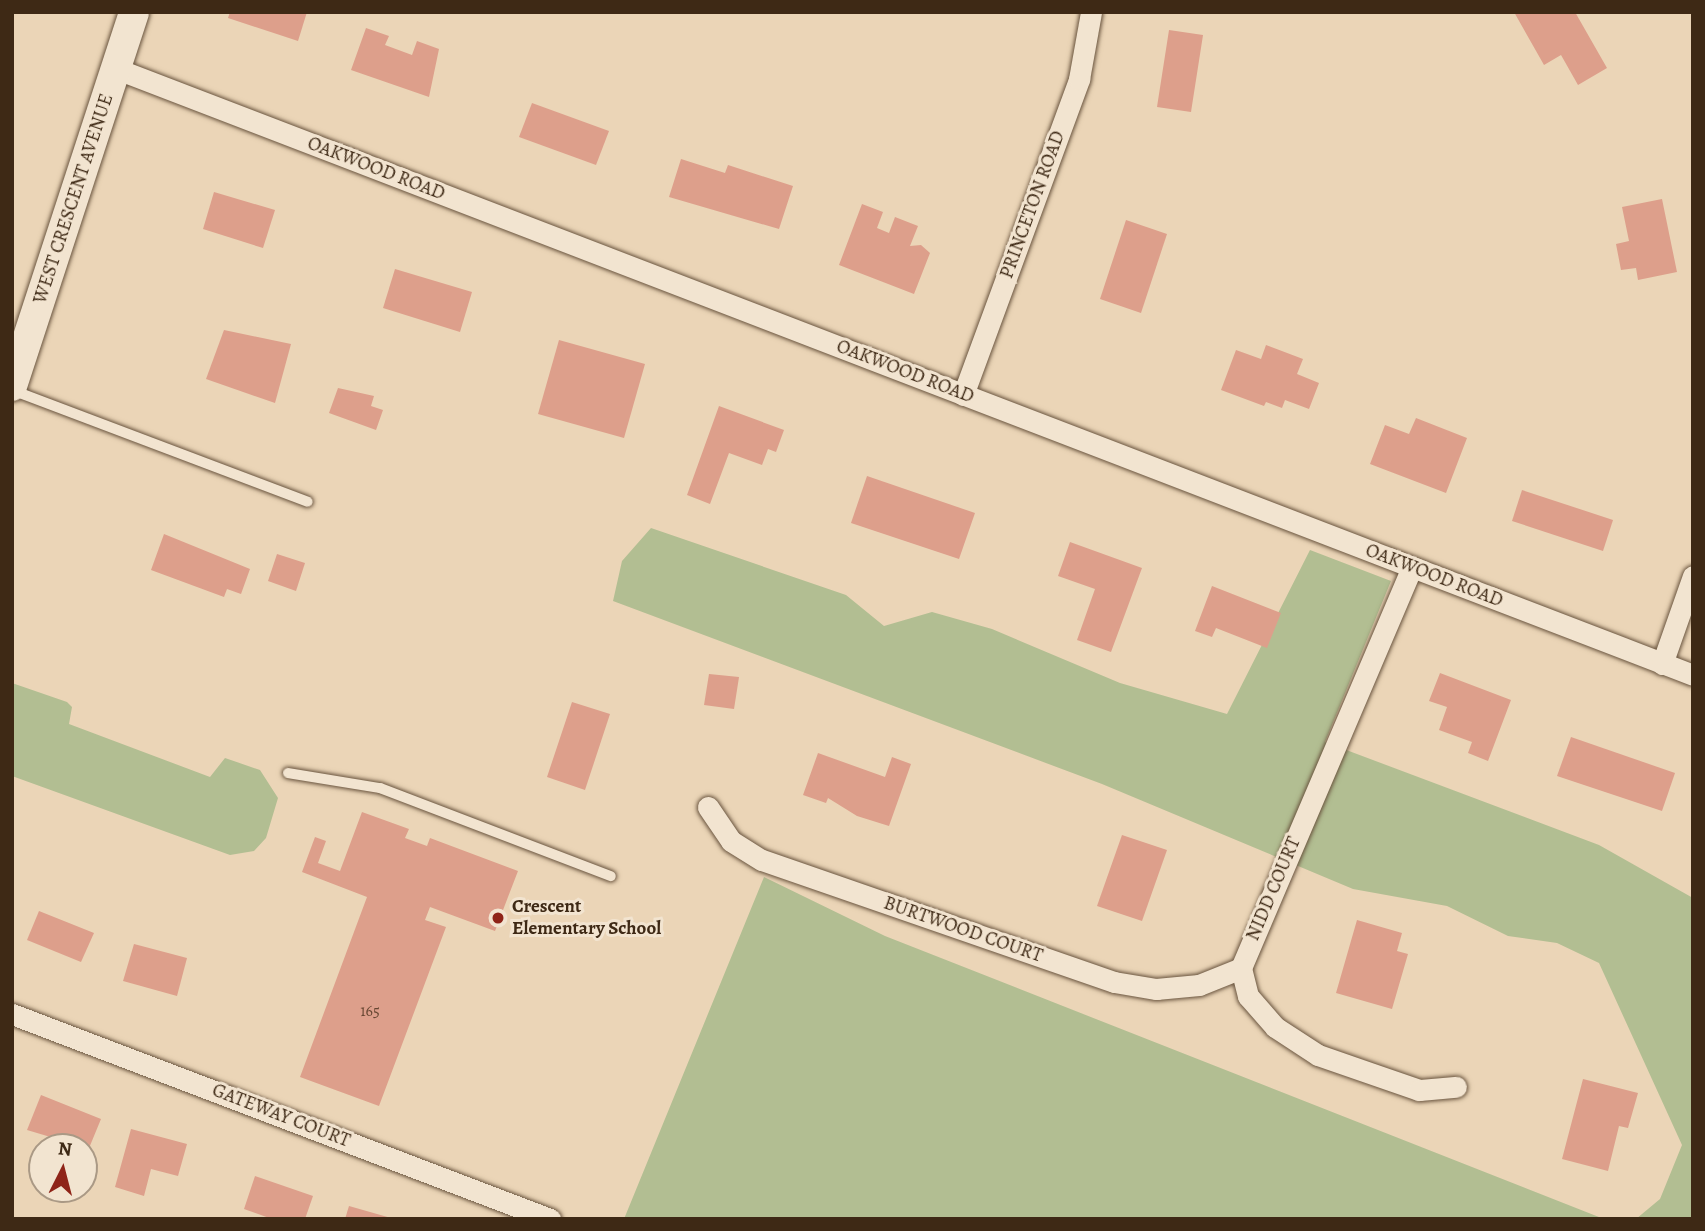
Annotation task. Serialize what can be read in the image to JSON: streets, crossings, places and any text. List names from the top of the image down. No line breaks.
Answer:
{"streets":{"main road":["WEST CRESCENT AVENUE"],"street":["OAKWOOD ROAD","PRINCETON ROAD","NIDD COURT","BURTWOOD COURT","GATEWAY COURT"]},"crossings":[["OAKWOOD ROAD","WEST CRESCENT AVENUE"],["OAKWOOD ROAD","PRINCETON ROAD"],["OAKWOOD ROAD","NIDD COURT"],["NIDD COURT","BURTWOOD COURT"]],"places":["Crescent Elementary School"],"house_numbers":["165"],"north":"top"}
